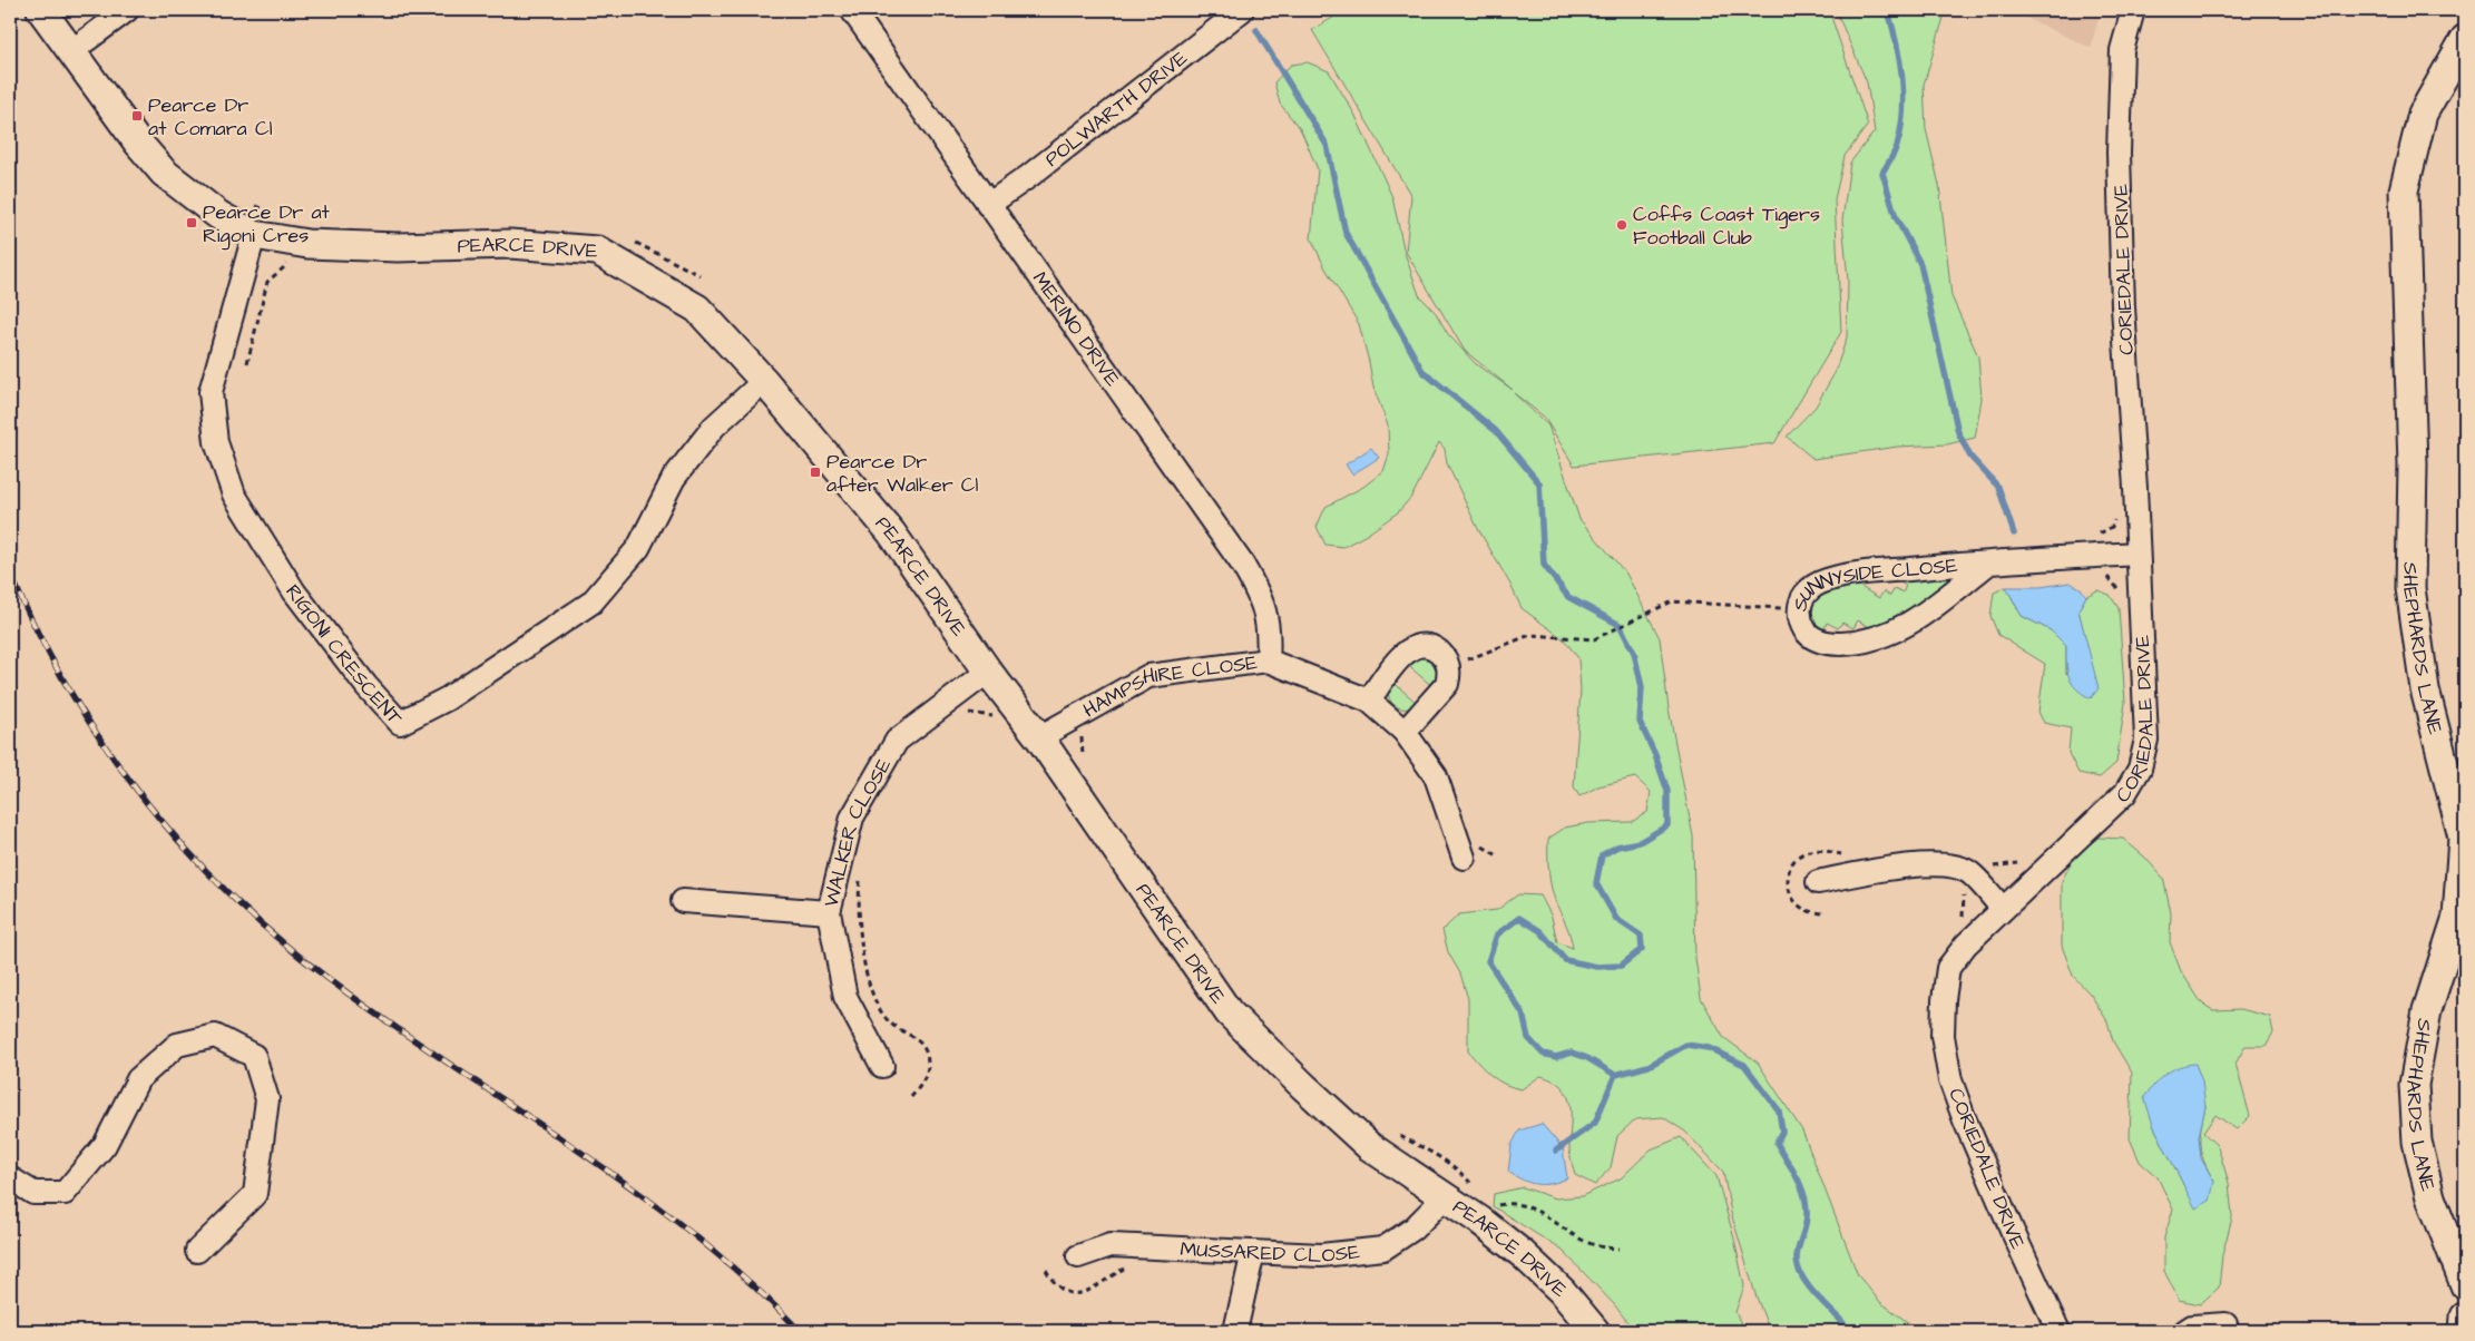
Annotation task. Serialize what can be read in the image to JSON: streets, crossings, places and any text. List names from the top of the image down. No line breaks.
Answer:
{"streets":{"street":["POLWARTH DRIVE","PEARCE DRIVE","CORIEDALE DRIVE","MERINO DRIVE","SUNNYSIDE CLOSE","SHEPHARDS LANE","RIGONI CRESCENT","HAMPSHIRE CLOSE","WALKER CLOSE","MUSSARED CLOSE"]},"crossings":[["POLWARTH DRIVE","MERINO DRIVE"],["PEARCE DRIVE","RIGONI CRESCENT"],["PEARCE DRIVE","HAMPSHIRE CLOSE"],["PEARCE DRIVE","WALKER CLOSE"],["PEARCE DRIVE","MUSSARED CLOSE"],["CORIEDALE DRIVE","SUNNYSIDE CLOSE"],["MERINO DRIVE","HAMPSHIRE CLOSE"]],"places":{"transit":["Pearce Dr at Comara Cl","Pearce Dr at Rigoni Cres","Pearce Dr after Walker Cl"],"other":["Coffs Coast Tigers Football Club"]}}
